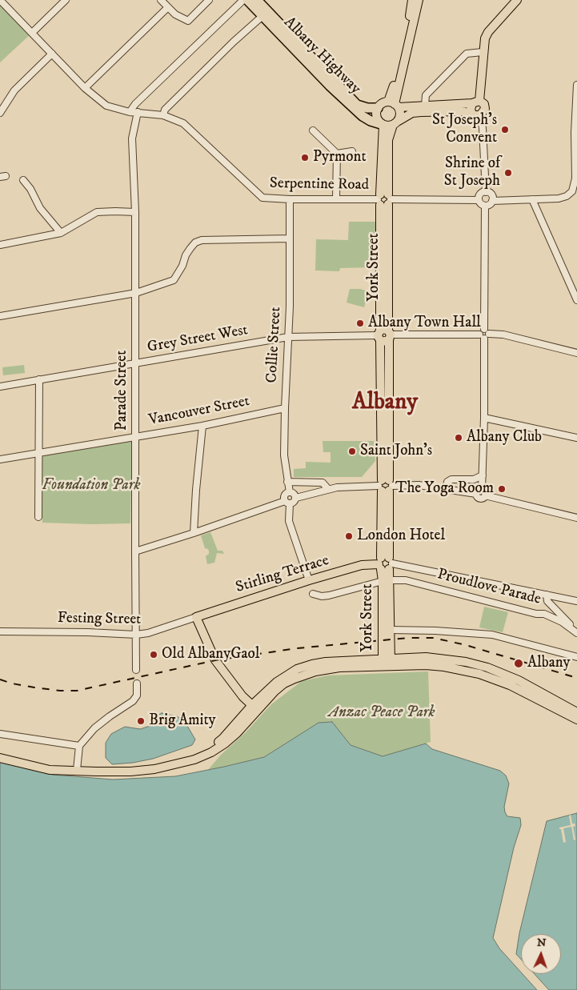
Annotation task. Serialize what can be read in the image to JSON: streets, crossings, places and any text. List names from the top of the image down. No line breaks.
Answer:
{"streets":{"highway":["Albany Highway"],"main road":["York Street","Stirling Terrace"],"street":["Serpentine Road","Grey Street West","Collie Street","Parade Street","Vancouver Street","Proudlove Parade","Festing Street"]},"crossings":[["Albany Highway","York Street"],["Serpentine Road","York Street"],["Serpentine Road","Collie Street"],["Serpentine Road","Parade Street"],["York Street","Grey Street West"],["York Street","Stirling Terrace"],["York Street","Proudlove Parade"],["Grey Street West","Collie Street"],["Grey Street West","Parade Street"],["Collie Street","Vancouver Street"],["Parade Street","Vancouver Street"],["Parade Street","Festing Street"],["Stirling Terrace","Festing Street"]],"districts":["Albany"],"parks":["Foundation Park","Anzac Peace Park"],"places":["St Joseph's Convent","Pyrmont","Shrine of St Joseph","Albany Town Hall","Albany Club","Saint John’s","The Yoga Room","London Hotel","Old AlbanyGaol","Albany","Brig Amity"],"north":"top"}
